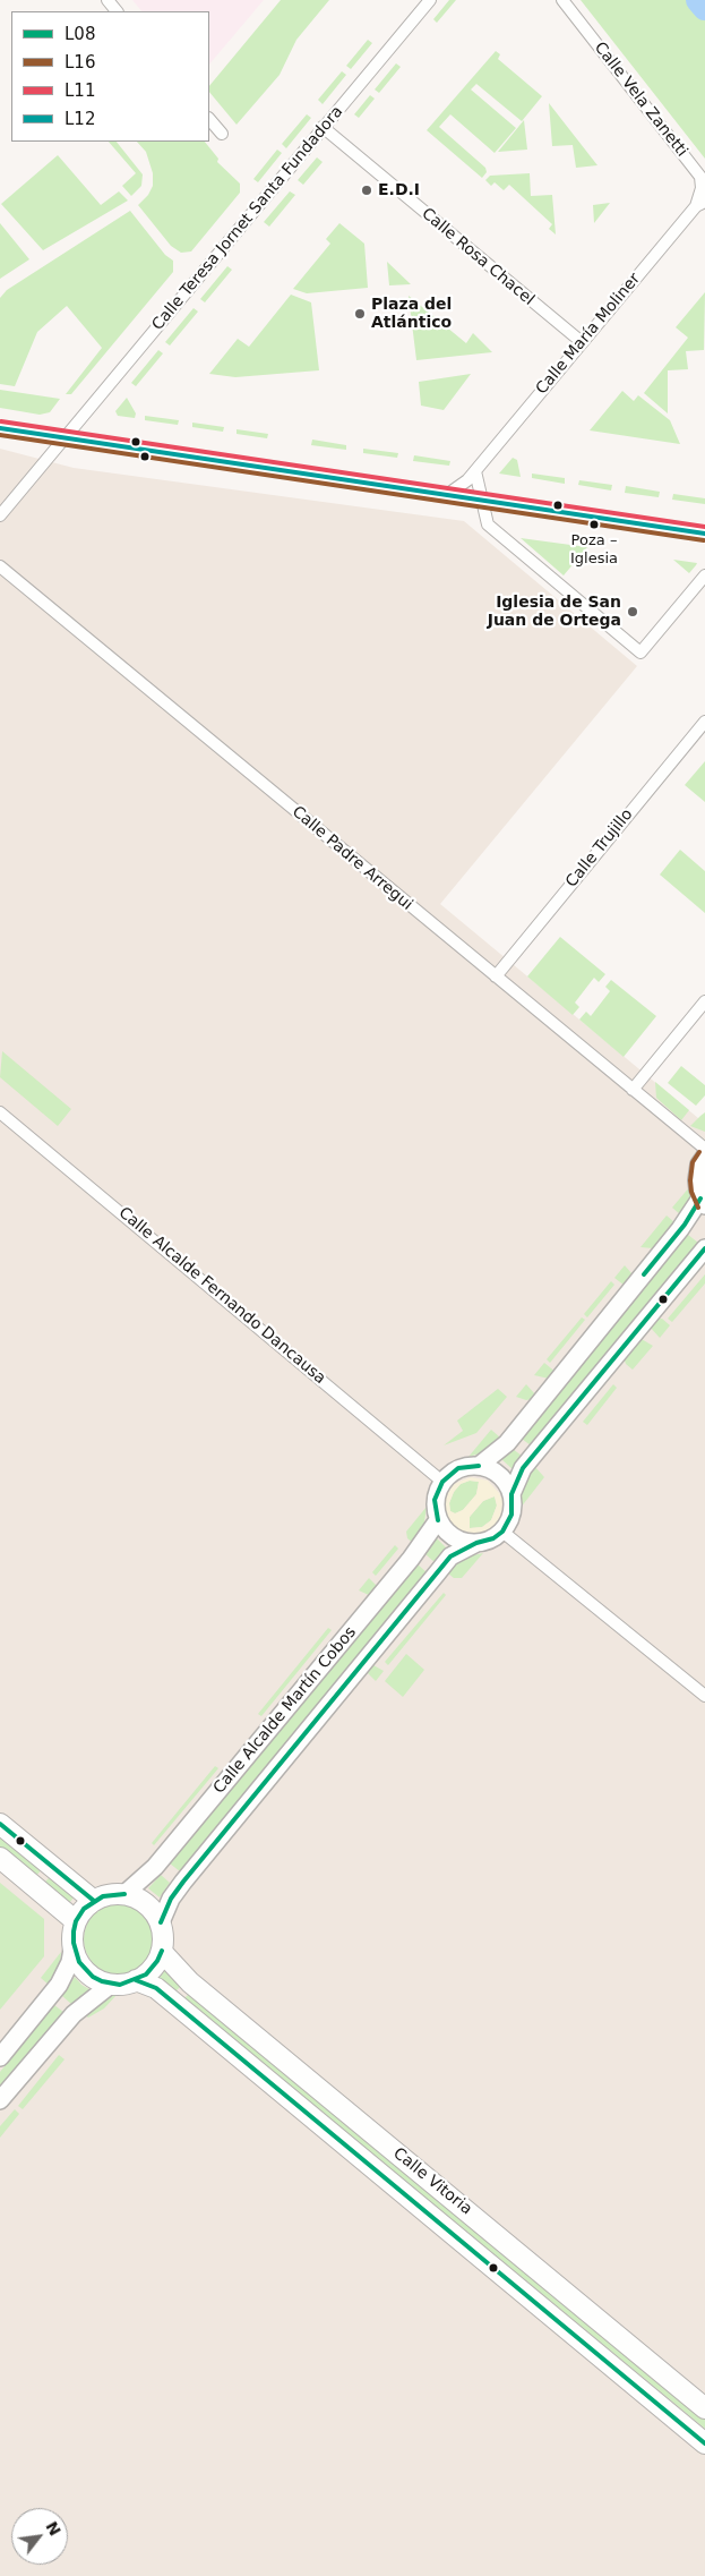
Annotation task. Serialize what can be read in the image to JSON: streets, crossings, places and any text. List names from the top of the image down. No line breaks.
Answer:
{"streets":{"highway":["Calle Vitoria"],"main road":["Calle Alcalde Martín Cobos"],"street":["Calle Vela Zanetti","Calle Teresa Jornet Santa Fundadora","Calle Rosa Chacel","Calle María Moliner","Calle Trujillo","Calle Padre Arregui","Calle Alcalde Fernando Dancausa"]},"crossings":[["Calle Vela Zanetti","Calle María Moliner"],["Calle Teresa Jornet Santa Fundadora","Calle Rosa Chacel"],["Calle Rosa Chacel","Calle María Moliner"],["Calle Trujillo","Calle Padre Arregui"],["Calle Alcalde Fernando Dancausa","Calle Alcalde Martín Cobos"],["Calle Alcalde Martín Cobos","Calle Vitoria"]],"places":["E.D.I","Plaza del Atlántico","Poza – Iglesia","Iglesia de San Juan de Ortega"],"lines":["transit line L11","transit line L12","transit line L16","transit line L08"],"legend":["L08","L16","L11","L12"],"north":"top right"}
